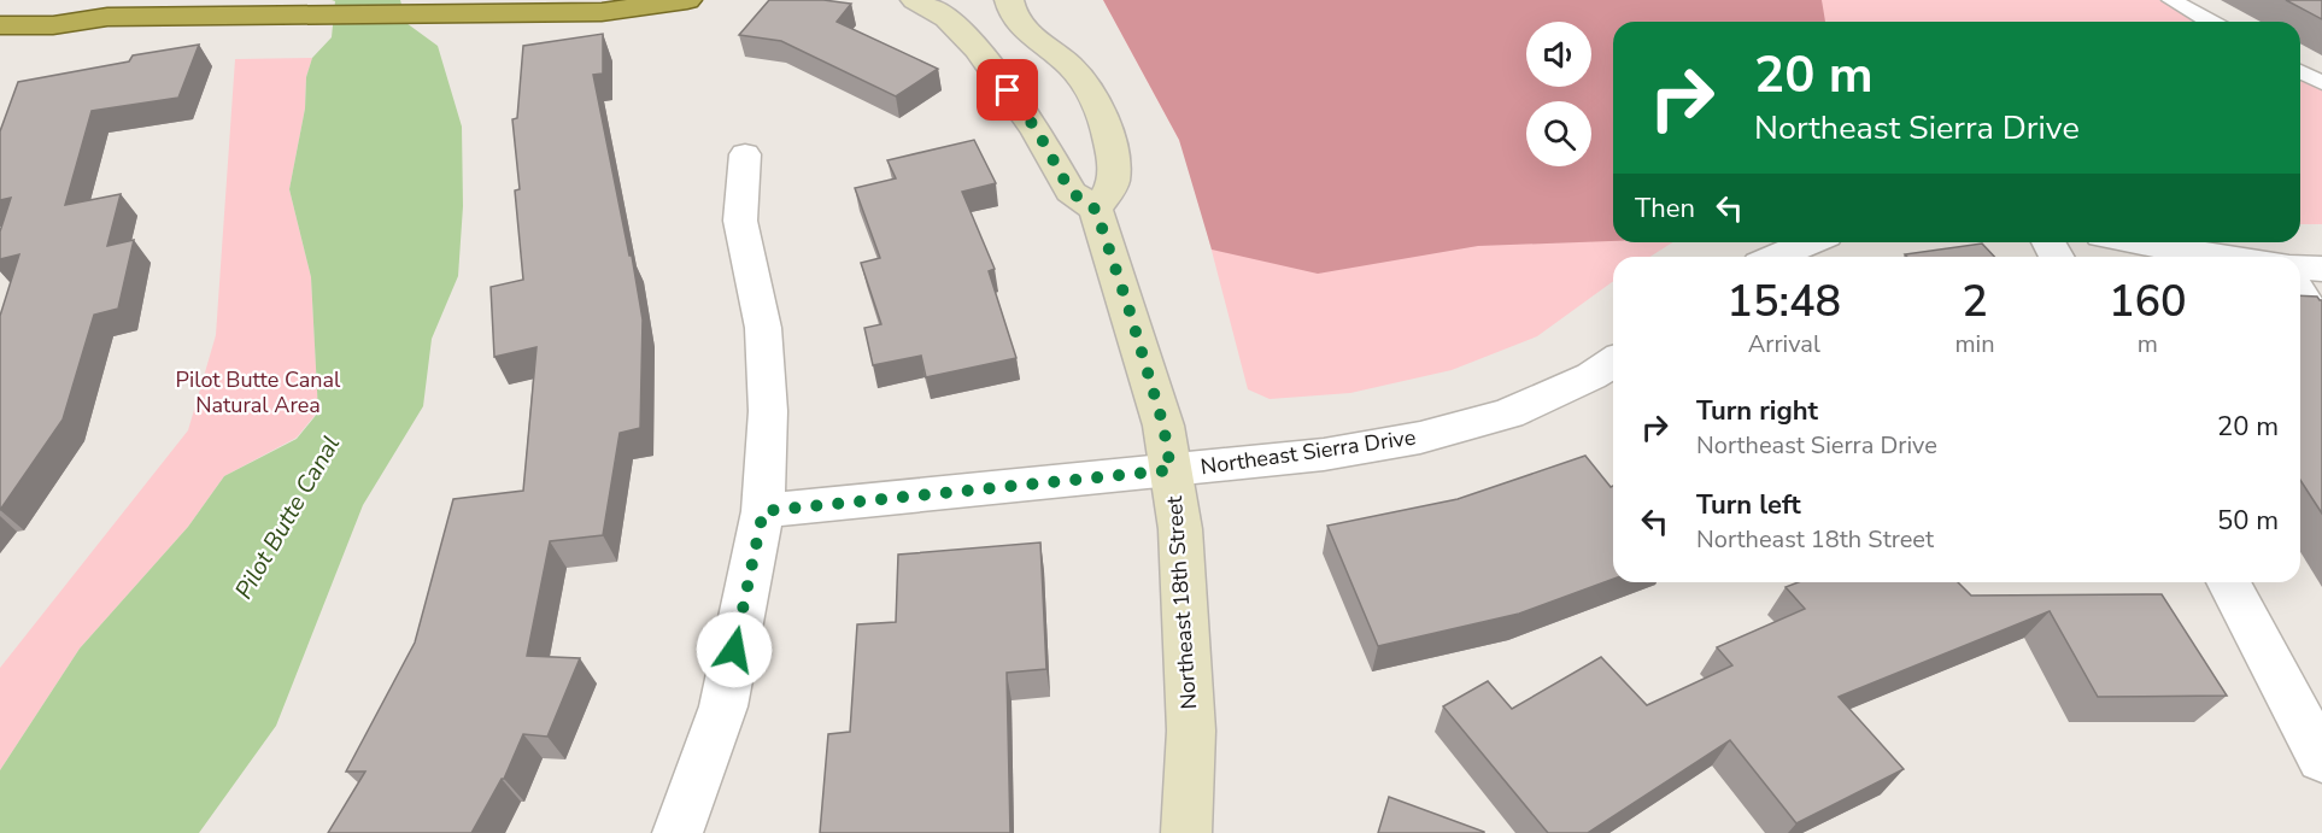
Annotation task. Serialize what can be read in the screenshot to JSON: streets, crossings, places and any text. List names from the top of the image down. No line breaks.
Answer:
{"streets":{"main road":["Northeast 18th Street"],"street":["Northeast Sierra Drive"]},"crossings":[["Northeast Sierra Drive","Northeast 18th Street"]],"water":["Pilot Butte Canal"],"parks":["Pilot Butte Canal Natural Area"],"page":{"turn":["20 m","Northeast Sierra Drive"],"then":"Then","eta":["15:48","Arrival","2","min","160","m"],"list":[{"name":"Turn right","note":"Northeast Sierra Drive","value":"20 m"},{"name":"Turn left","note":"Northeast 18th Street","value":"50 m"}]}}
